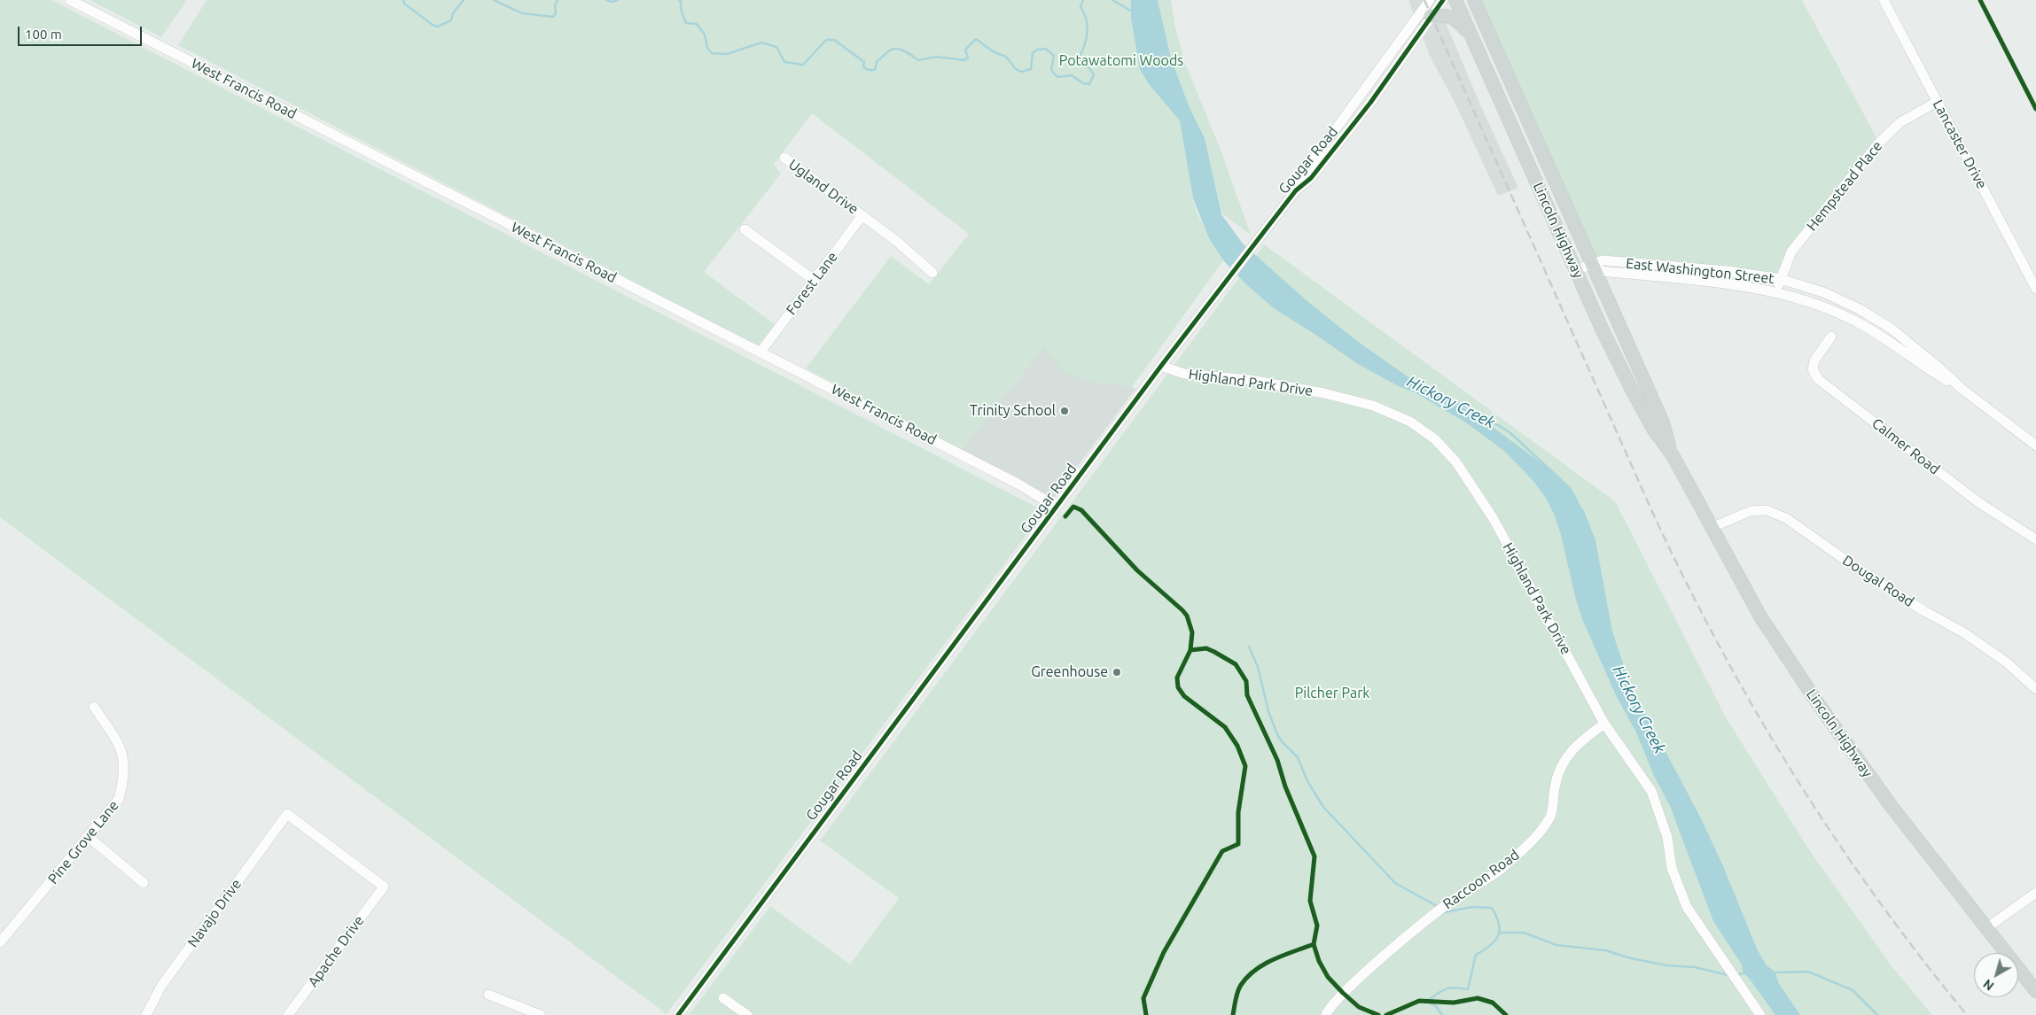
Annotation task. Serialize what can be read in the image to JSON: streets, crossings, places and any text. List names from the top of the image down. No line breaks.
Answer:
{"streets":{"main road":["Lincoln Highway"],"street":["West Francis Road","Lancaster Drive","Gougar Road","Hempstead Place","Ugland Drive","East Washington Street","Forest Lane","Highland Park Drive","Calmer Road","Dougal Road","Pine Grove Lane","Raccoon Road","Navajo Drive","Apache Drive"]},"crossings":[["West Francis Road","Gougar Road"],["West Francis Road","Forest Lane"],["Lancaster Drive","Hempstead Place"],["Gougar Road","Highland Park Drive"],["Hempstead Place","East Washington Street"],["Ugland Drive","Forest Lane"],["Lincoln Highway","East Washington Street"],["Lincoln Highway","Dougal Road"],["Highland Park Drive","Raccoon Road"],["Navajo Drive","Apache Drive"]],"water":["Hickory Creek"],"parks":["Potawatomi Woods","Pilcher Park"],"places":["Trinity School","Greenhouse"],"scale_bar":"100 m","north":"bottom left"}
